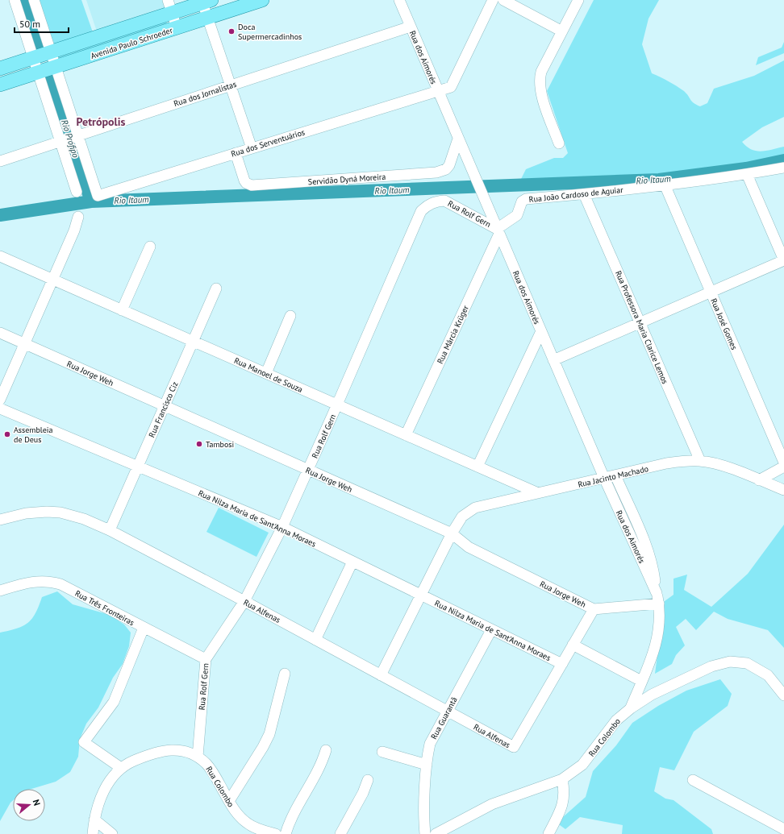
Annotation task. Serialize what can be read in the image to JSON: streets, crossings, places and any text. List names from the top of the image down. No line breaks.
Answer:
{"streets":{"main road":["Avenida Paulo Schroeder"],"street":["Rua dos Aimorés","Rua dos Jornalistas","Rua dos Serventuários","Servidão Dyná Moreira","Rua João Cardoso de Aguiar","Rua Rolf Gern","Rua José Gomes","Rua Professora Maria Clarice Lemos","Rua Márcia Krüger","Rua Jorge Weh","Rua Manoel de Souza","Rua Francisco Ciz","Rua Jacinto Machado","Rua Nilza Maria de Sant'Anna Moraes","Rua Três Fronteiras","Rua Alfenas","Rua Guarantã","Rua Colombo"]},"crossings":[["Rua dos Aimorés","Rua dos Jornalistas"],["Rua dos Aimorés","Rua dos Serventuários"],["Rua dos Aimorés","Servidão Dyná Moreira"],["Rua dos Aimorés","Rua João Cardoso de Aguiar"],["Rua dos Aimorés","Rua Rolf Gern"],["Rua dos Aimorés","Rua Márcia Krüger"],["Rua dos Aimorés","Rua Jorge Weh"],["Rua dos Aimorés","Rua Jacinto Machado"],["Rua dos Aimorés","Rua Colombo"],["Rua dos Jornalistas","Rua dos Serventuários"],["Rua dos Serventuários","Servidão Dyná Moreira"],["Rua João Cardoso de Aguiar","Rua Rolf Gern"],["Rua João Cardoso de Aguiar","Rua José Gomes"],["Rua João Cardoso de Aguiar","Rua Professora Maria Clarice Lemos"],["Rua João Cardoso de Aguiar","Rua Márcia Krüger"],["Rua Rolf Gern","Rua Márcia Krüger"],["Rua Rolf Gern","Rua Jorge Weh"],["Rua Rolf Gern","Rua Manoel de Souza"],["Rua Rolf Gern","Rua Nilza Maria de Sant'Anna Moraes"],["Rua Rolf Gern","Rua Três Fronteiras"],["Rua Rolf Gern","Rua Alfenas"],["Rua Rolf Gern","Rua Colombo"],["Rua Professora Maria Clarice Lemos","Rua Jacinto Machado"],["Rua Márcia Krüger","Rua Manoel de Souza"],["Rua Jorge Weh","Rua Francisco Ciz"],["Rua Jorge Weh","Rua Jacinto Machado"],["Rua Manoel de Souza","Rua Francisco Ciz"],["Rua Manoel de Souza","Rua Jacinto Machado"],["Rua Francisco Ciz","Rua Nilza Maria de Sant'Anna Moraes"],["Rua Francisco Ciz","Rua Alfenas"],["Rua Jacinto Machado","Rua Nilza Maria de Sant'Anna Moraes"],["Rua Jacinto Machado","Rua Alfenas"],["Rua Nilza Maria de Sant'Anna Moraes","Rua Alfenas"],["Rua Nilza Maria de Sant'Anna Moraes","Rua Guarantã"],["Rua Alfenas","Rua Guarantã"]],"districts":["Petrópolis"],"water":["Rio Profipo","Rio Itaum"],"places":["Doca Supermercadinhos","Assembleia de Deus","Tambosi"],"scale_bar":"50 m","north":"right"}
